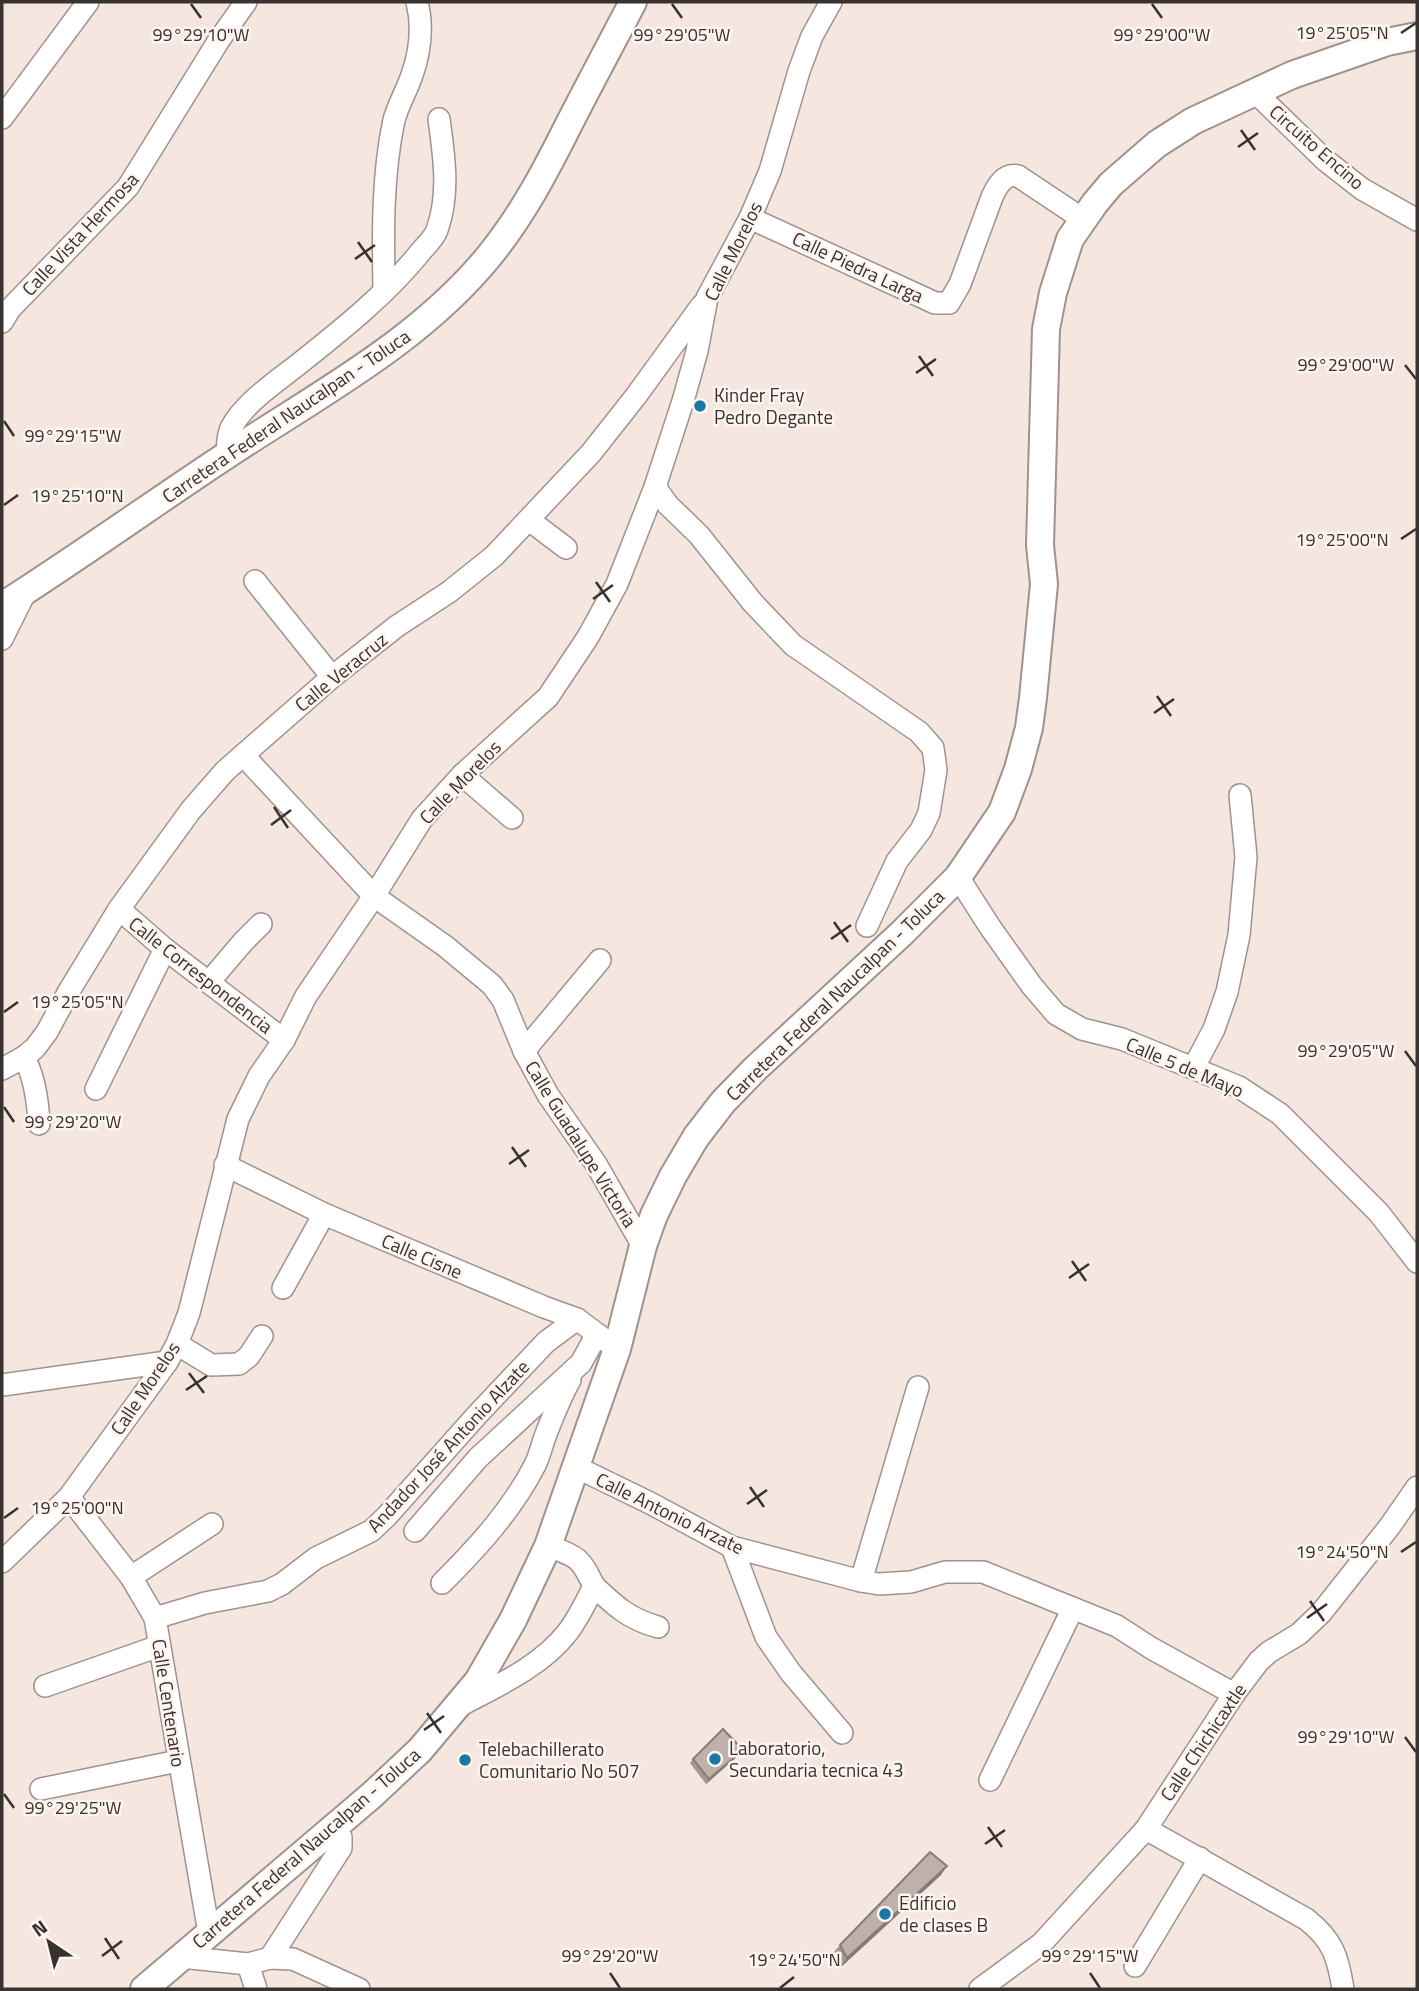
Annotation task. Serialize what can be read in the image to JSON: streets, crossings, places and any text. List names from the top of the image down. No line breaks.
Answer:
{"streets":{"main road":["Carretera Federal Naucalpan - Toluca"],"street":["Circuito Encino","Calle Vista Hermosa","Calle Morelos","Calle Piedra Larga","Calle Veracruz","Calle Correspondencia","Calle 5 de Mayo","Calle Guadalupe Victoria","Calle Cisne","Andador José Antonio Alzate","Calle Antonio Arzate","Calle Centenario","Calle Chichicaxtle"]},"crossings":[["Circuito Encino","Carretera Federal Naucalpan - Toluca"],["Calle Morelos","Calle Piedra Larga"],["Calle Morelos","Calle Veracruz"],["Calle Morelos","Calle Correspondencia"],["Calle Morelos","Calle Guadalupe Victoria"],["Calle Morelos","Calle Cisne"],["Calle Morelos","Calle Centenario"],["Calle Piedra Larga","Carretera Federal Naucalpan - Toluca"],["Carretera Federal Naucalpan - Toluca","Calle 5 de Mayo"],["Carretera Federal Naucalpan - Toluca","Calle Guadalupe Victoria"],["Carretera Federal Naucalpan - Toluca","Calle Cisne"],["Carretera Federal Naucalpan - Toluca","Calle Antonio Arzate"],["Carretera Federal Naucalpan - Toluca","Calle Centenario"],["Calle Veracruz","Calle Correspondencia"],["Calle Veracruz","Calle Guadalupe Victoria"],["Calle Cisne","Andador José Antonio Alzate"],["Andador José Antonio Alzate","Calle Centenario"],["Calle Antonio Arzate","Calle Chichicaxtle"]],"places":["Kinder Fray Pedro Degante","Laboratorio, Secundaria tecnica 43","Telebachillerato Comunitario No 507","Edificio de clases B"],"north":"top left","coordinates":["19°25'05\"N","99°29'10\"W","99°29'05\"W","99°29'00\"W","99°29'15\"W","19°25'10\"N","19°25'00\"N","99°29'20\"W","19°24'50\"N","99°29'25\"W"]}
